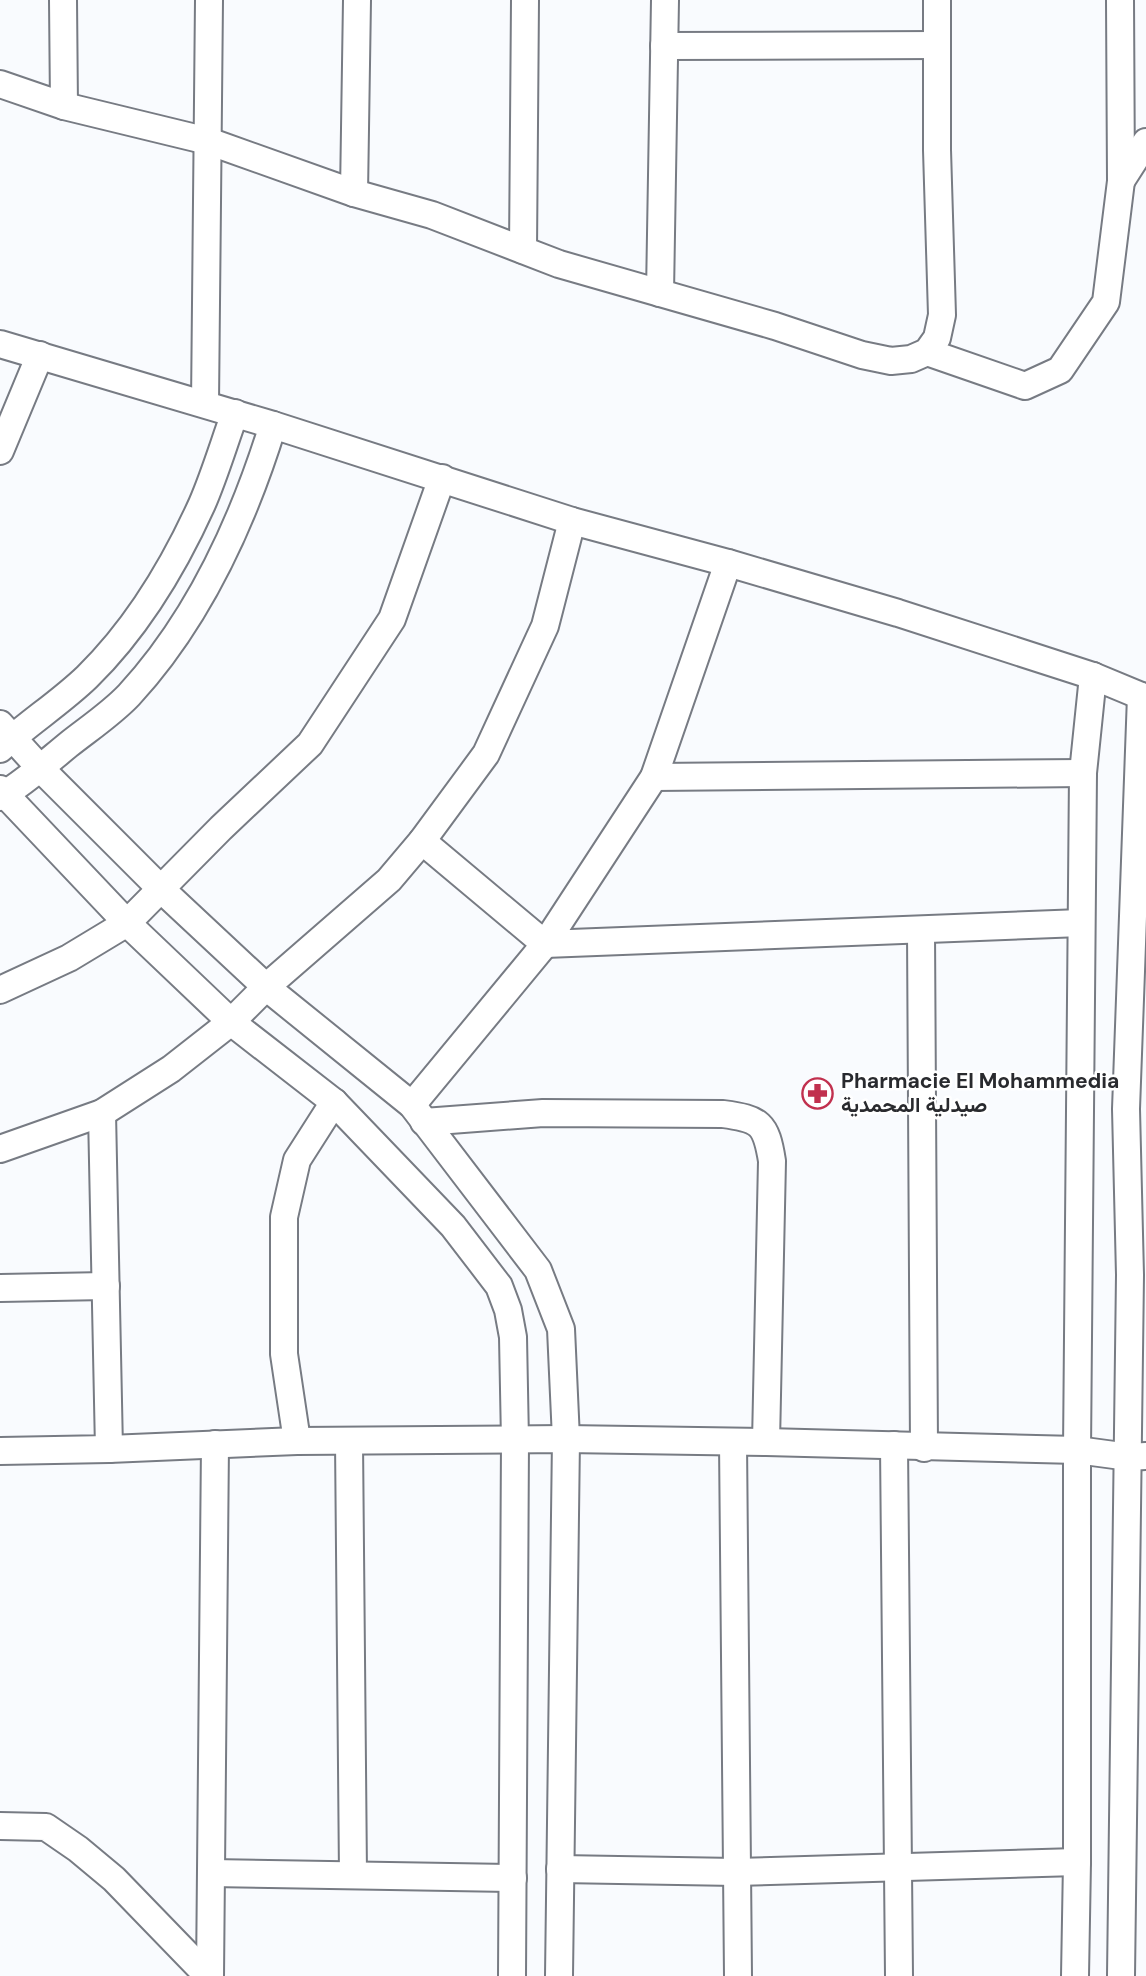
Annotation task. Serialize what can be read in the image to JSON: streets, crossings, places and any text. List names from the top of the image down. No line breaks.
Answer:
{"places":{"pharmacy":["Pharmacie El Mohammedia صيدلية المحمدية"]}}
